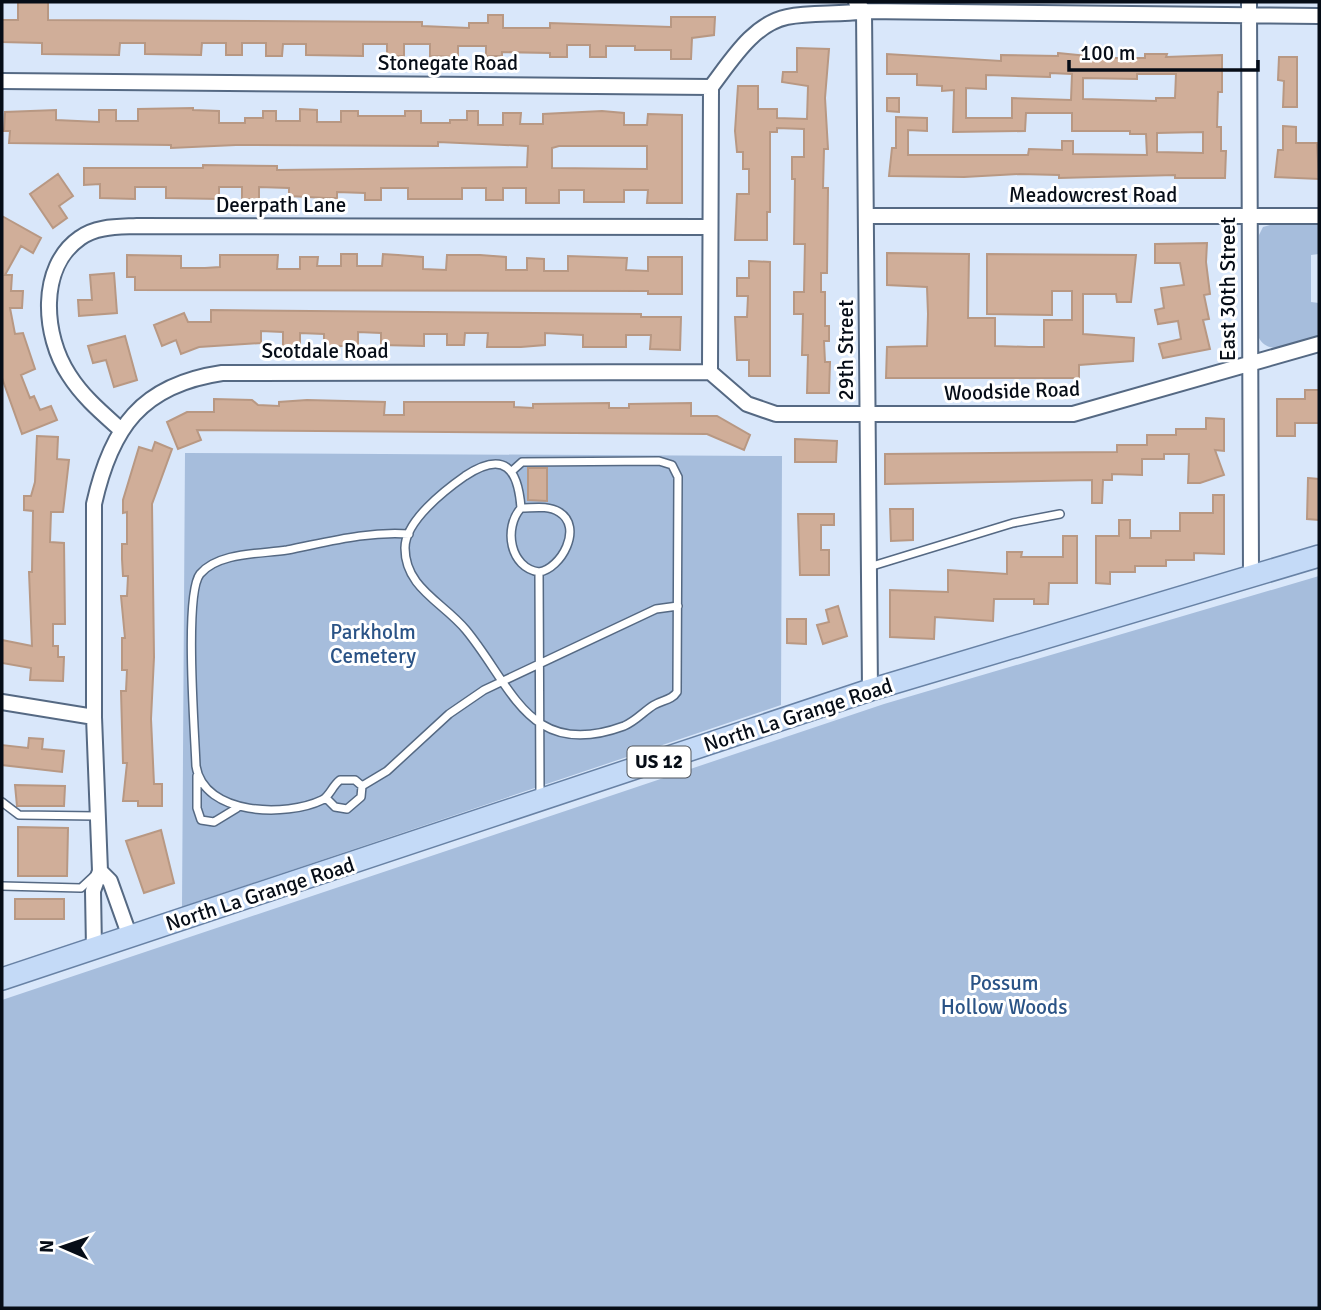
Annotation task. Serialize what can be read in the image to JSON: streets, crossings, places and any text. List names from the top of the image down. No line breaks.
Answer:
{"streets":{"main road":["North La Grange Road","US 12"],"street":["Stonegate Road","Meadowcrest Road","Deerpath Lane","East 30th Street","29th Street","Scotdale Road","Woodside Road"]},"crossings":[["Meadowcrest Road","East 30th Street"],["Meadowcrest Road","29th Street"],["Deerpath Lane","Scotdale Road"],["East 30th Street","Woodside Road"],["East 30th Street","North La Grange Road"],["29th Street","Woodside Road"],["29th Street","North La Grange Road"],["Scotdale Road","Woodside Road"],["Scotdale Road","North La Grange Road"]],"parks":["Parkholm Cemetery","Possum Hollow Woods"],"scale_bar":"100 m","north":"left"}
